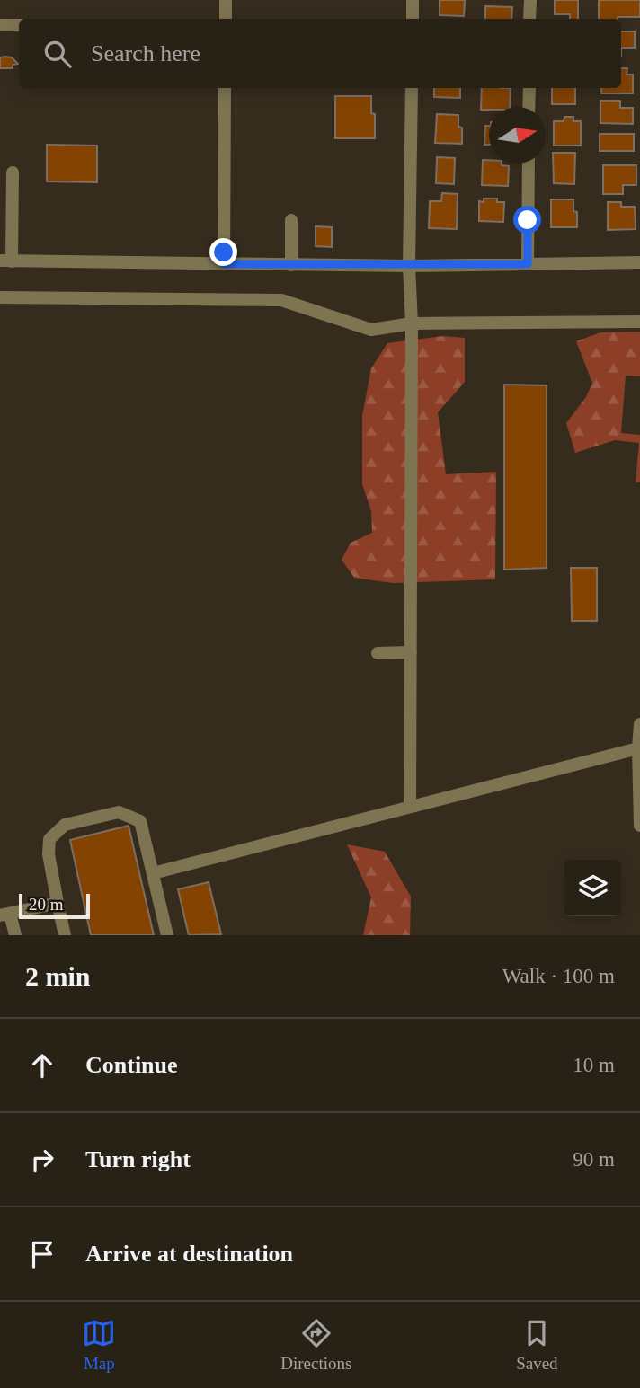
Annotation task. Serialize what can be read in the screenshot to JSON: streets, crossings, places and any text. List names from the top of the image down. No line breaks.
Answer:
{"scale_bar":"20 m","north":"right","page":{"search":"Search here","scale":"20 m","heading":["2 min","Walk · 100 m"],"list":[["Continue","10 m"],["Turn right","90 m"],"Arrive at destination"],"nav":["Map","Directions","Saved"]}}
